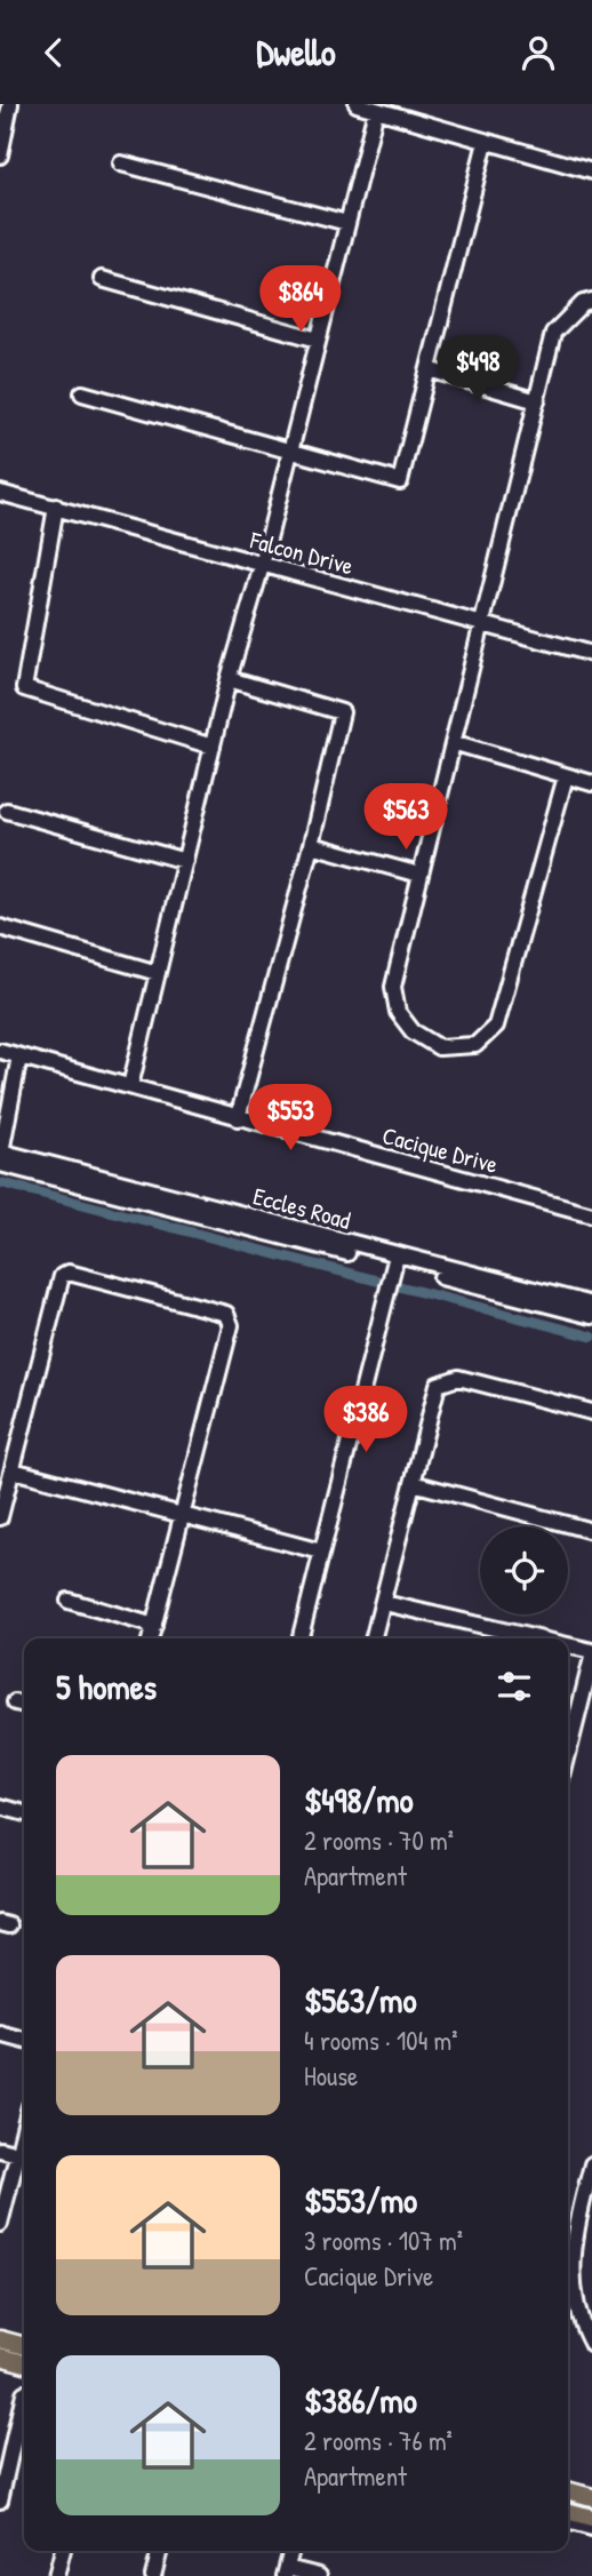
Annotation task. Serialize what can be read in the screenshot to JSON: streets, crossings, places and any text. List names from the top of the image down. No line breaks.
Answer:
{"streets":{"street":["Falcon Drive","Cacique Drive","Eccles Road"]},"page":{"header":"Dwello","price":["$864","$498","$563","$553","$386"],"heading":"5 homes","list":[{"name":"$498/mo","note":"2 rooms · 70 m² · Apartment"},{"name":"$563/mo","note":"4 rooms · 104 m² · House"},{"name":"$553/mo","note":"3 rooms · 107 m² · Cacique Drive"},{"name":"$386/mo","note":"2 rooms · 76 m² · Apartment"}]}}
